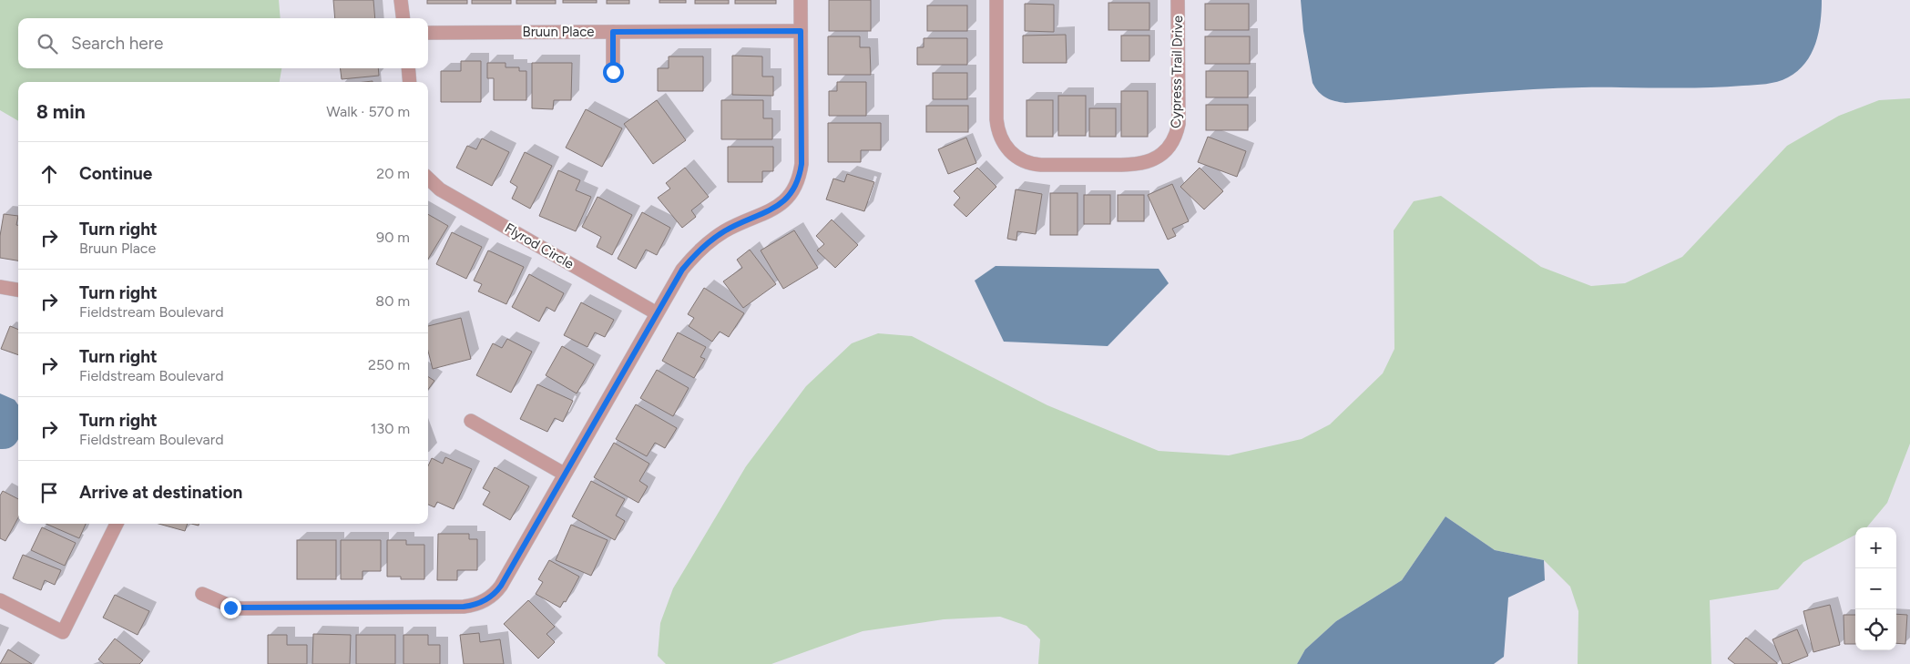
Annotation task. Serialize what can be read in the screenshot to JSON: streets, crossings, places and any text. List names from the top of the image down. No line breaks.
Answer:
{"streets":{"street":["Bruun Place","Cypress Trail Drive","Flyrod Circle"]},"page":{"search":"Search here","heading":["8 min","Walk · 570 m"],"list":[["Continue","20 m"],["Turn right","Bruun Place","90 m"],["Turn right","Fieldstream Boulevard","80 m"],["Turn right","Fieldstream Boulevard","250 m"],["Turn right","Fieldstream Boulevard","130 m"],"Arrive at destination"],"map_buttons":["+","−"]}}
